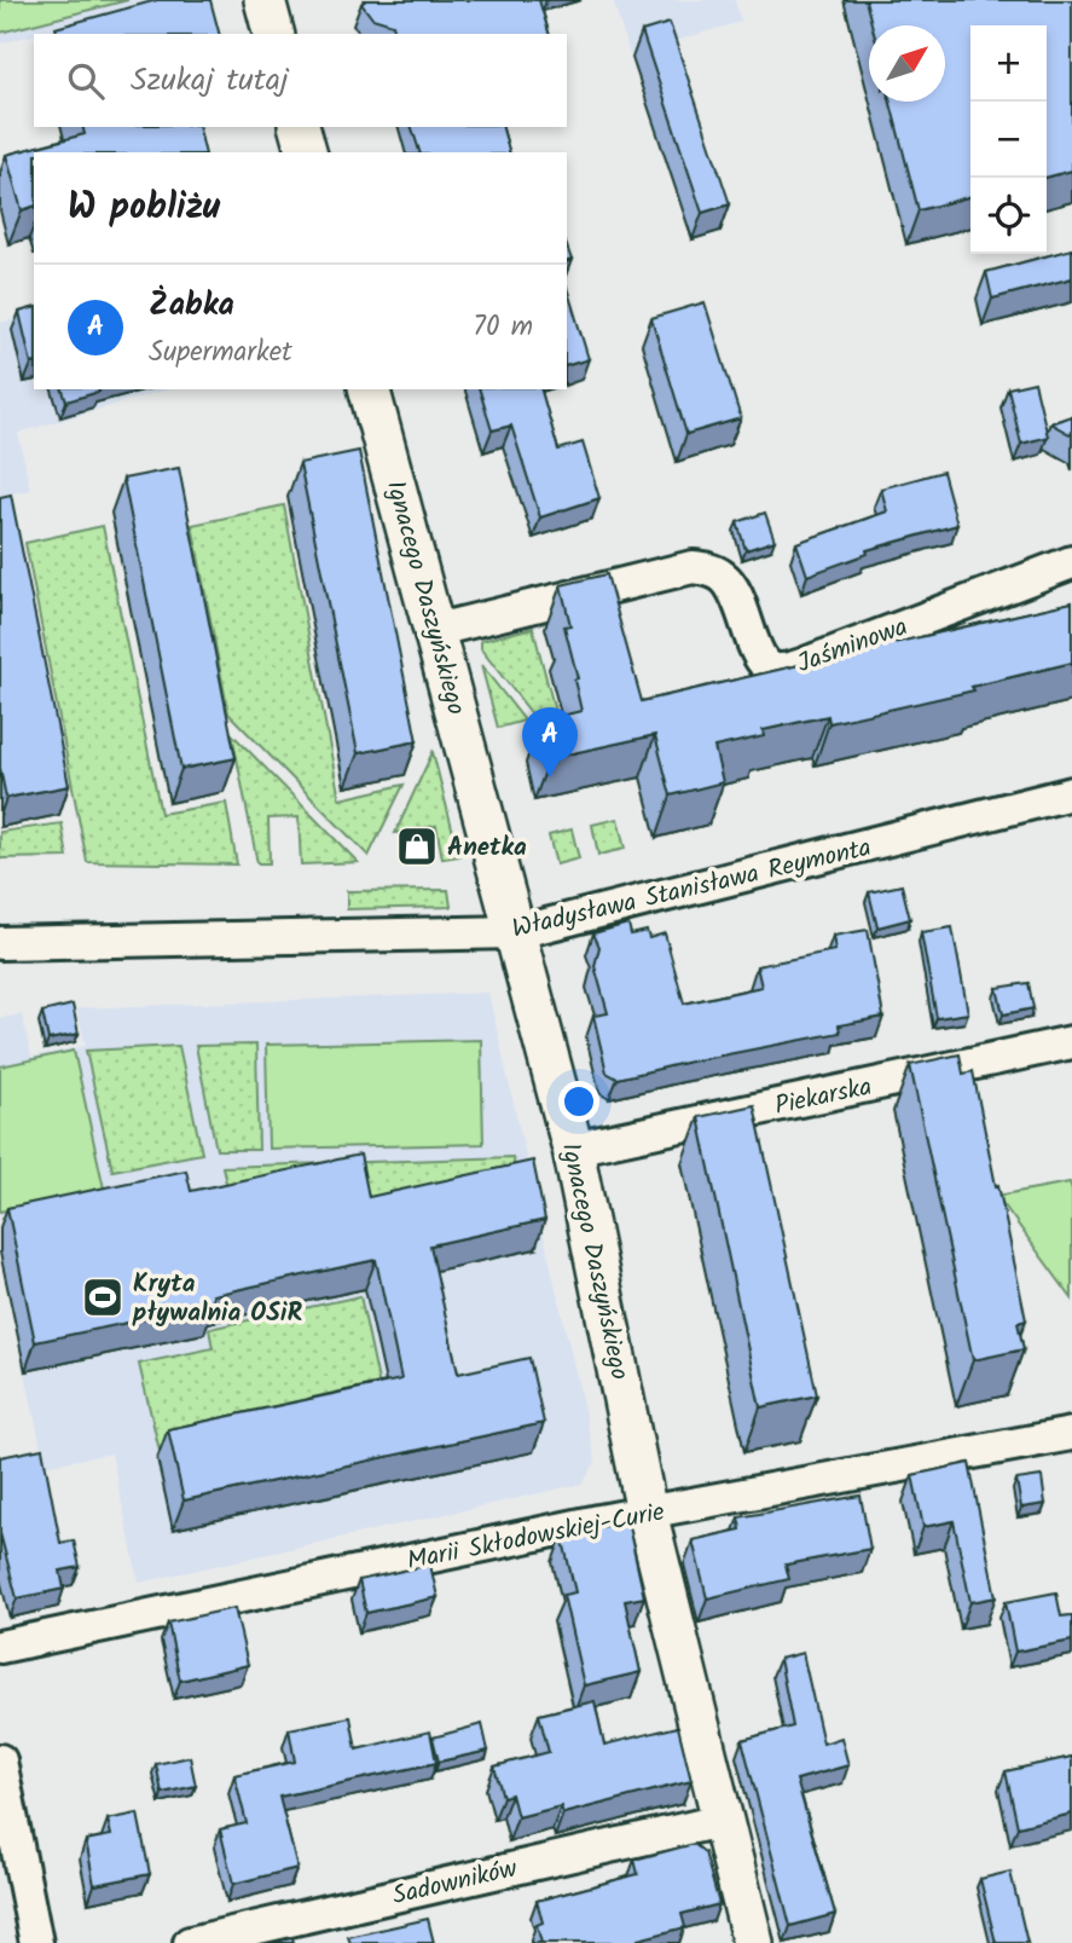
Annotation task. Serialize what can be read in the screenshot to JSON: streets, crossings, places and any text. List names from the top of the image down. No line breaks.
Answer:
{"streets":{"street":["Ignacego Daszyńskiego","Jaśminowa","Władysława Stanisława Reymonta","Piekarska","Marii Skłodowskiej-Curie","Sadowników"]},"crossings":[["Ignacego Daszyńskiego","Jaśminowa"],["Ignacego Daszyńskiego","Władysława Stanisława Reymonta"],["Ignacego Daszyńskiego","Piekarska"],["Ignacego Daszyńskiego","Marii Skłodowskiej-Curie"],["Ignacego Daszyńskiego","Sadowników"]],"places":{"shop":["Anetka"],"sports":["Kryta pływalnia OSiR"]},"north":"top right","page":{"map_buttons":["+","−"],"search":"Szukaj tutaj","heading":"W pobliżu","list":[{"mark":"A","name":"Żabka","note":"Supermarket","value":"70 m"}],"pins":"A"}}
